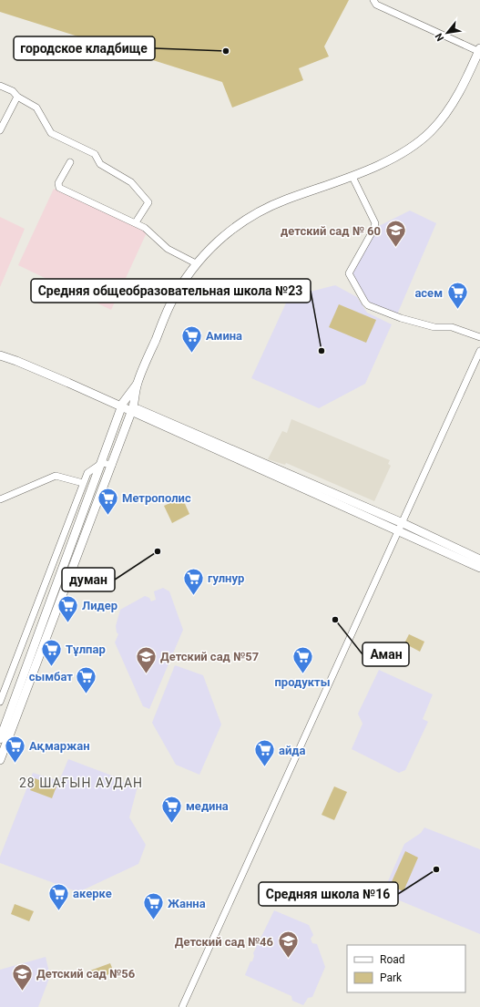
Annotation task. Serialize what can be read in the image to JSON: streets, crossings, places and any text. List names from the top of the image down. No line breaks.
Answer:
{"districts":["28 ШАҒЫН АУДАН"],"places":{"other":["городское кладбище","Средняя общеобразовательная школа №23","думан","Аман","Средняя школа №16"],"school or university":["детский сад № 60","Детский сад №57","Детский сад №46","Детский сад №56"],"supermarket":["асем","Амина","Метрополис","гулнур","Лидер","Тұлпар","продукты","сымбат","Ақмаржан","айда","медина","акерке","Жанна"]},"legend":["Road","Park"],"north":"bottom left"}
